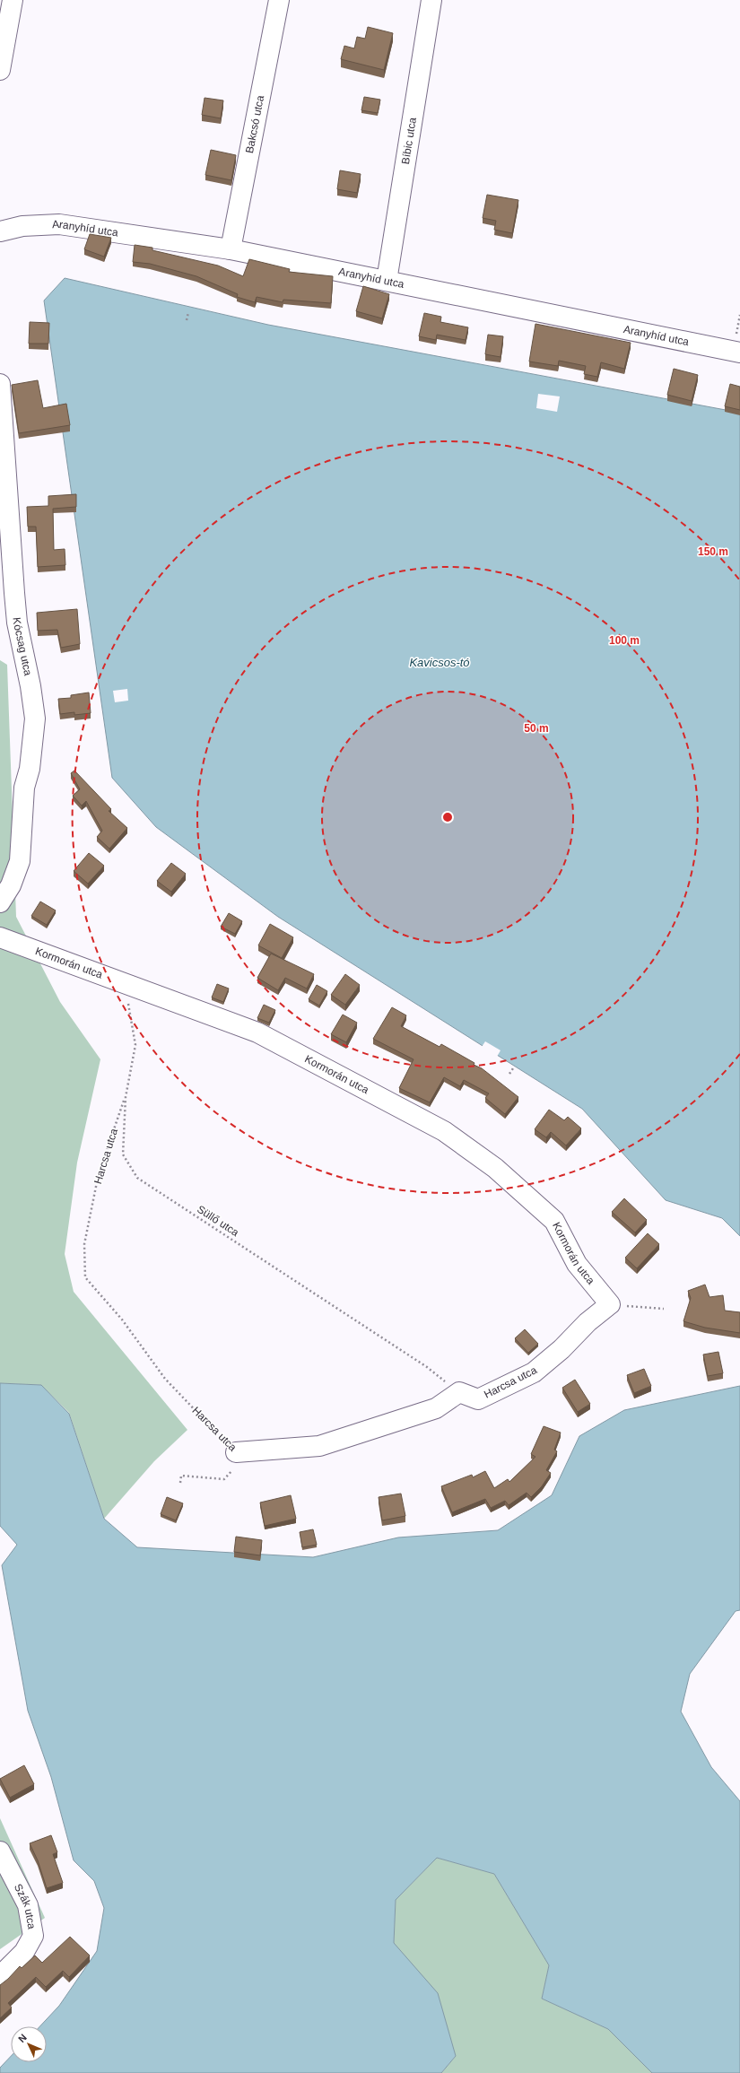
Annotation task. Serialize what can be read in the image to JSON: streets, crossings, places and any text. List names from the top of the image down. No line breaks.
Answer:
{"streets":{"street":["Bakcsó utca","Bíbic utca","Aranyhíd utca","Kócsag utca","Kormorán utca","Harcsa utca","Szák utca"],"path":["Süllő utca"]},"crossings":[["Bakcsó utca","Aranyhíd utca"],["Bíbic utca","Aranyhíd utca"],["Kormorán utca","Harcsa utca"],["Kormorán utca","Süllő utca"],["Harcsa utca","Süllő utca"]],"water":["Kavicsos-tó"],"north":"top left","rings":["150 m","100 m","50 m"]}
